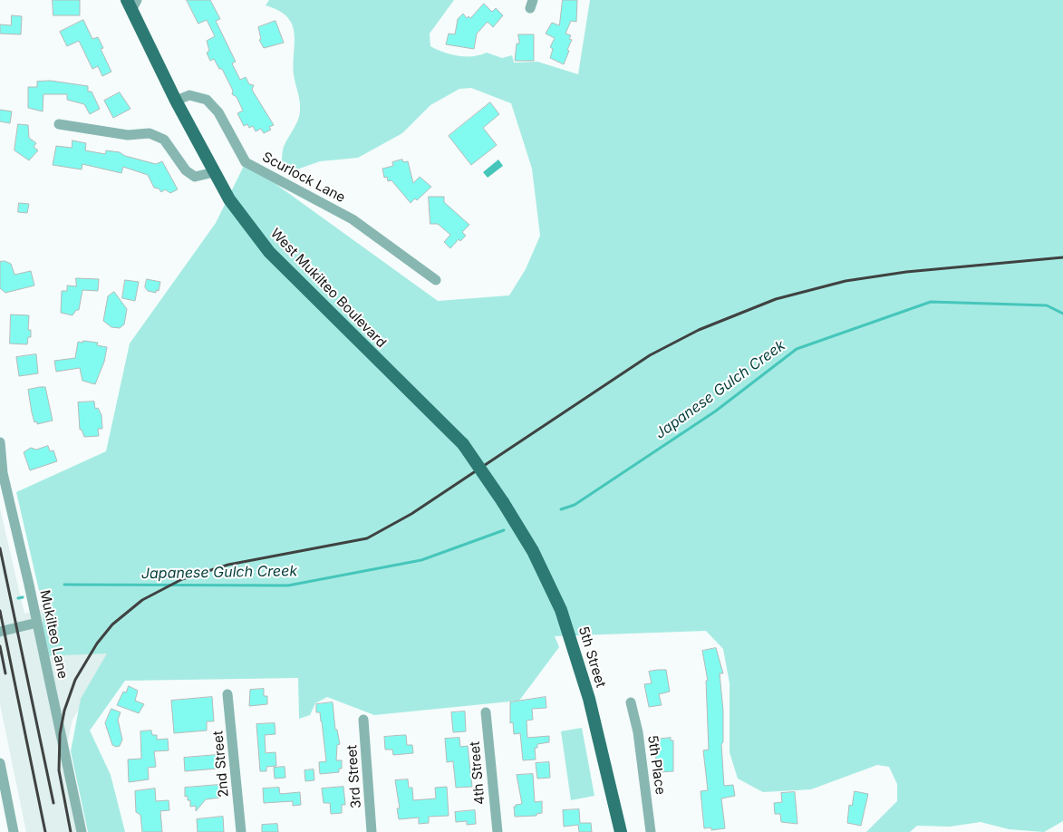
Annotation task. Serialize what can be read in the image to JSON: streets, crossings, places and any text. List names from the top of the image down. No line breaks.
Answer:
{"streets":{"main road":["West Mukilteo Boulevard","5th Street"],"street":["Scurlock Lane","Mukilteo Lane","2nd Street","5th Place","4th Street","3rd Street"]},"crossings":[["Scurlock Lane","West Mukilteo Boulevard"],["West Mukilteo Boulevard","5th Street"]],"water":["Japanese Gulch Creek"]}
